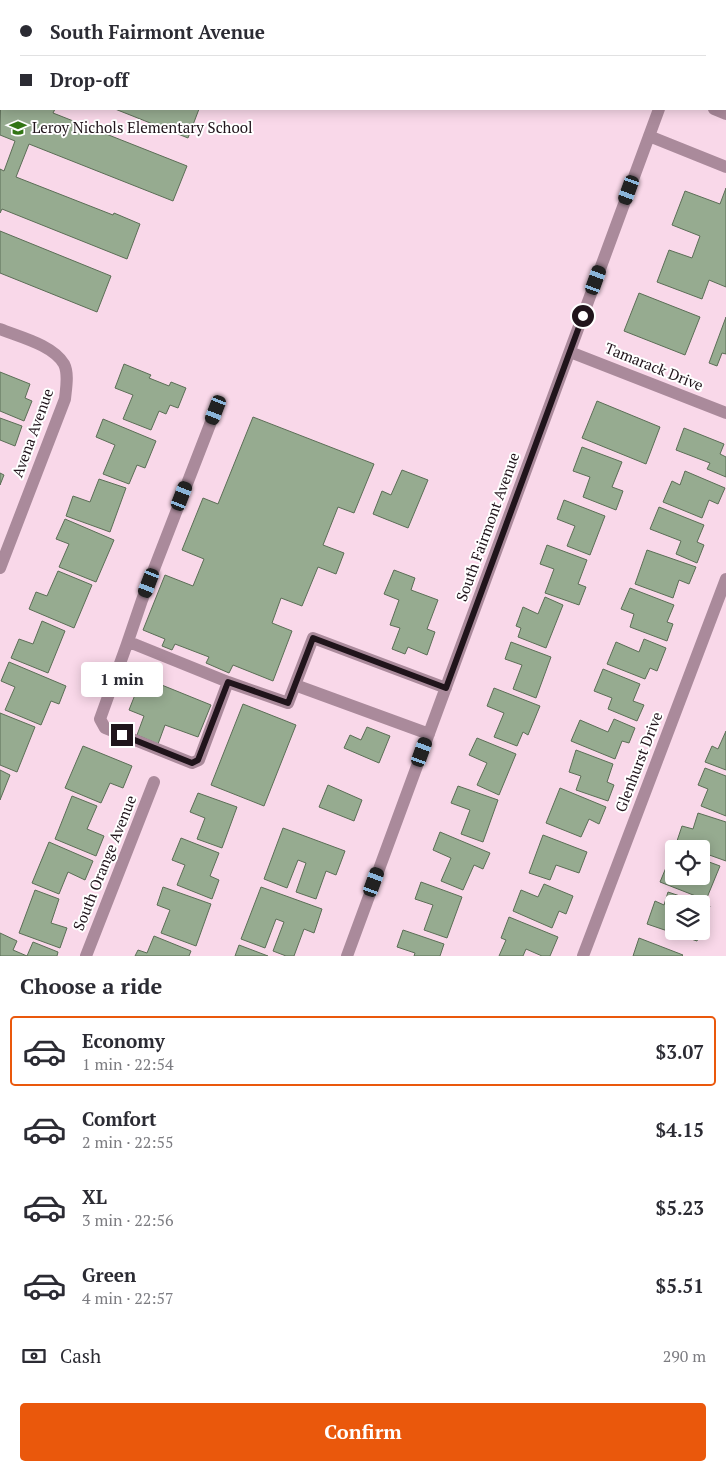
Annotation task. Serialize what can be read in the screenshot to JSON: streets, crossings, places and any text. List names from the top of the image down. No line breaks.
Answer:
{"streets":{"street":["Tamarack Drive","Avena Avenue","South Fairmont Avenue","Glenhurst Drive","South Orange Avenue"]},"crossings":[["Tamarack Drive","South Fairmont Avenue"]],"places":{"school or university":["Leroy Nichols Elementary School"]},"page":{"banner":["South Fairmont Avenue","Drop-off"],"bubble":"1 min","heading":"Choose a ride","list":[{"name":"Economy","note":"1 min · 22:54","value":"$3.07"},{"name":"Comfort","note":"2 min · 22:55","value":"$4.15"},{"name":"XL","note":"3 min · 22:56","value":"$5.23"},{"name":"Green","note":"4 min · 22:57","value":"$5.51"}],"pay":["Cash","290 m"],"buttons":"Confirm"}}
